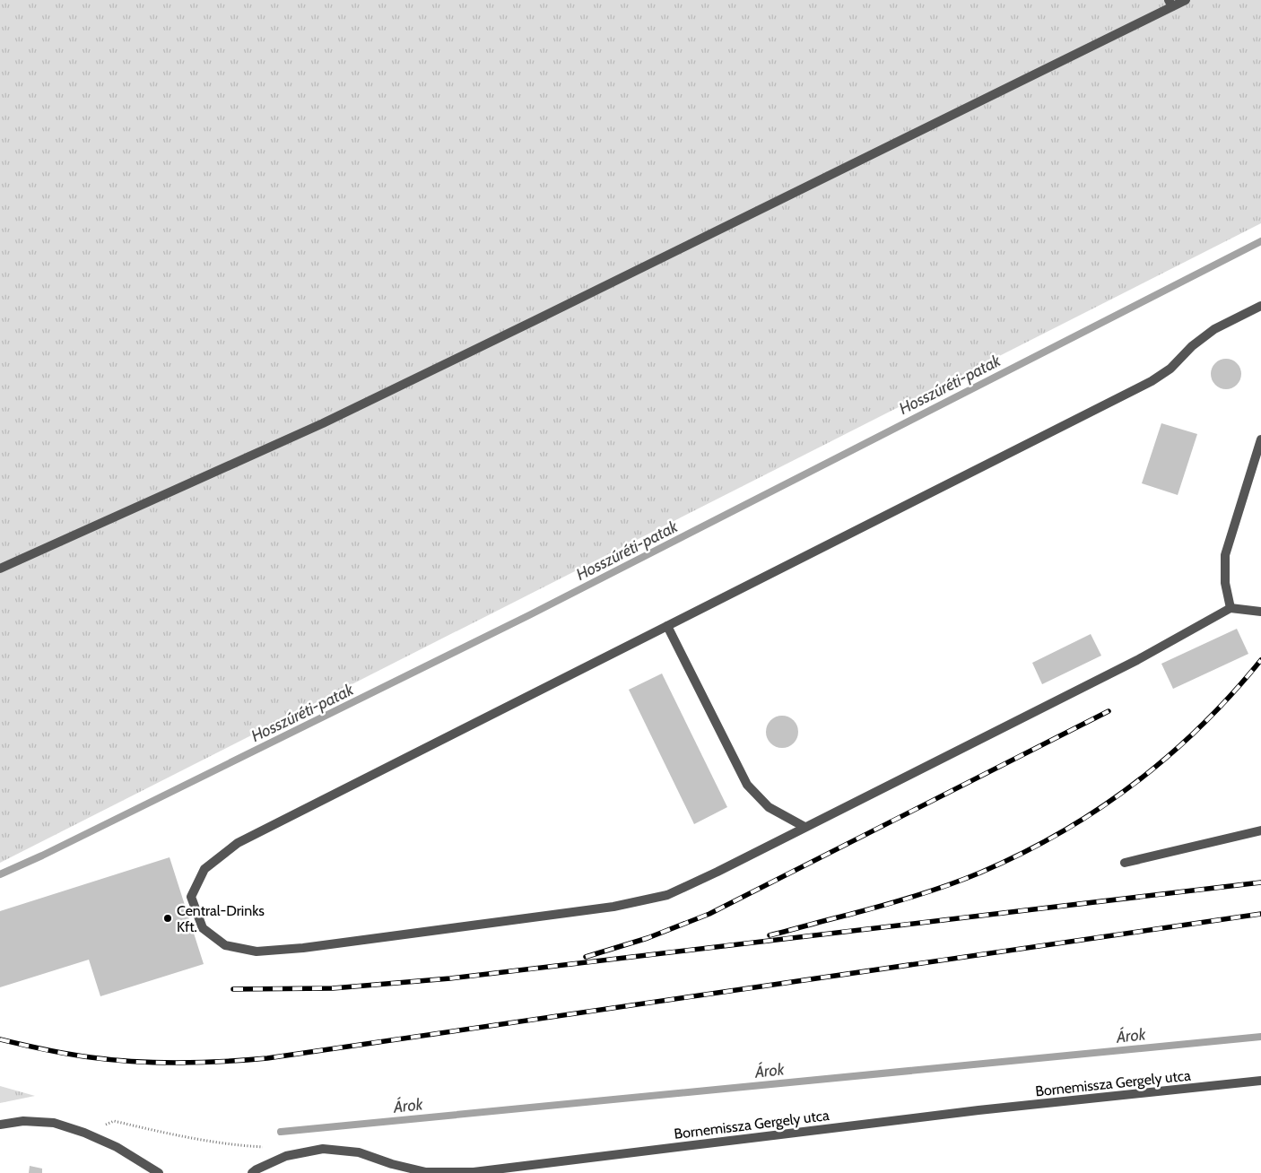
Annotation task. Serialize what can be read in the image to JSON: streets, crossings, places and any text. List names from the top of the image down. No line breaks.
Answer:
{"streets":{"street":["Bornemissza Gergely utca"]},"water":["Hosszúréti-patak","Árok"],"places":["Central-Drinks Kft."]}
